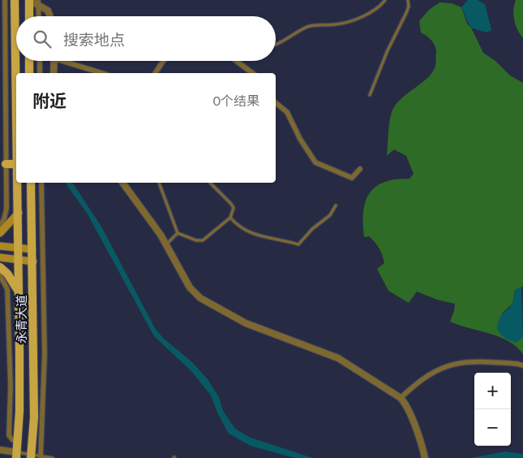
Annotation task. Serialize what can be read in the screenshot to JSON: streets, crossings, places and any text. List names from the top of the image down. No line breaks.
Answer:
{"streets":{"main road":["永青大道"]},"page":{"search":"搜索地点","heading":["附近","0个结果"],"map_buttons":["+","−"]}}
